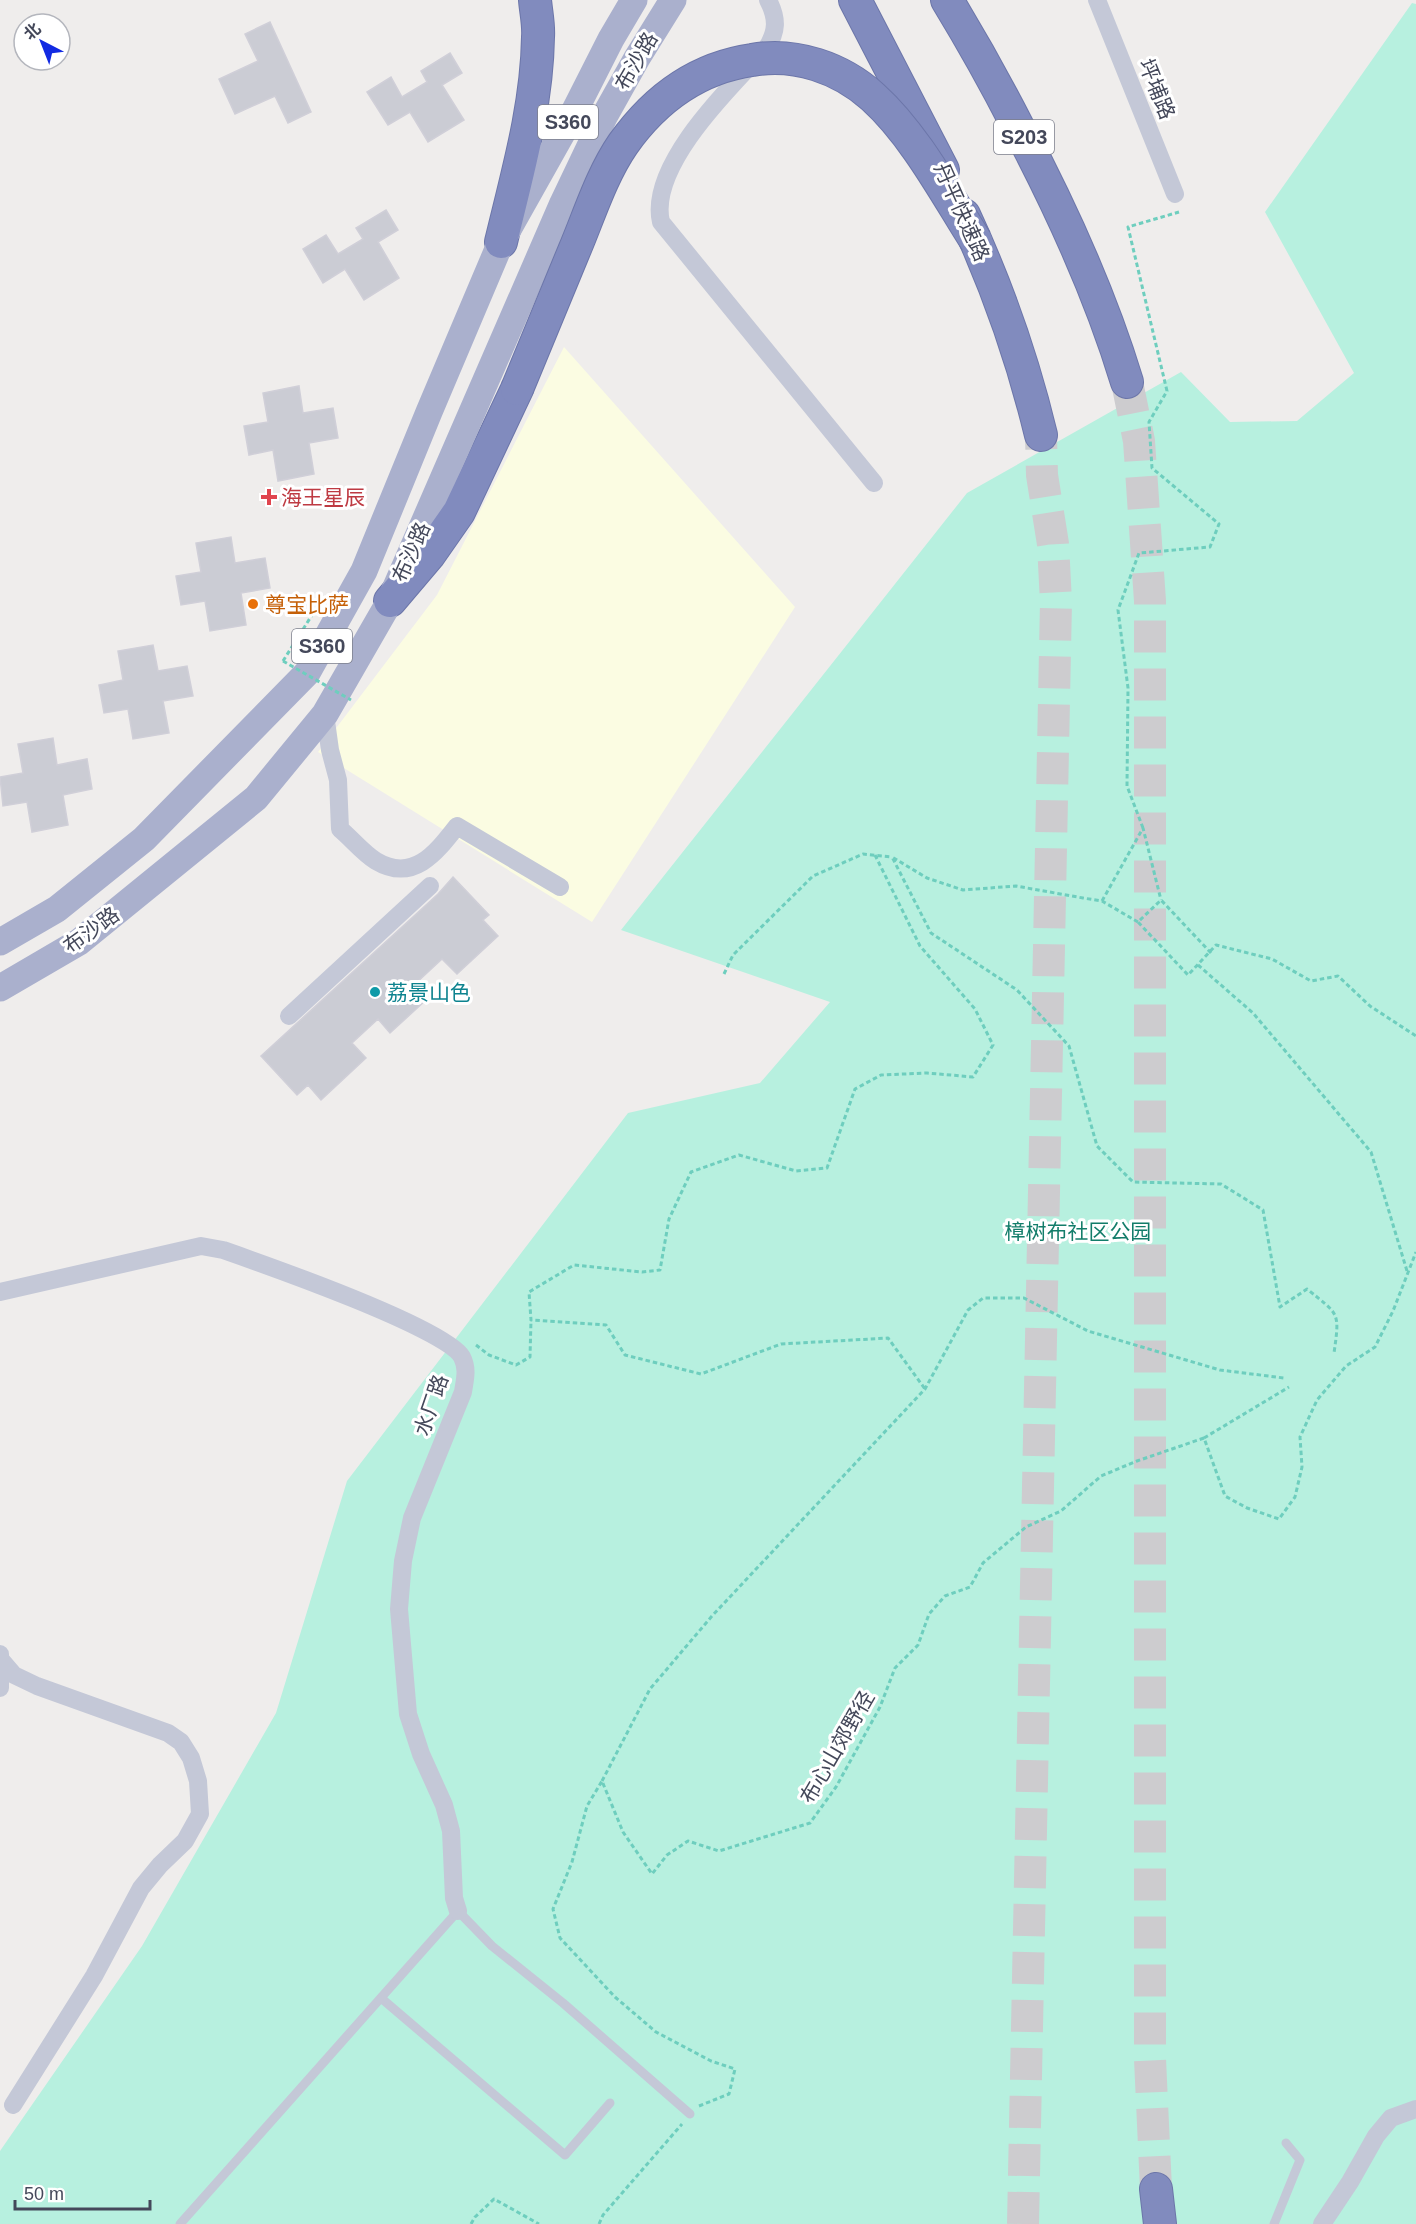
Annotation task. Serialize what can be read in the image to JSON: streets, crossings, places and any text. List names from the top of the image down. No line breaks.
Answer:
{"streets":{"highway":["S203","丹平快速路"],"main road":["布沙路","S360"],"street":["坪埔路","水厂路"],"path":["布心山郊野径"]},"parks":["樟树布社区公园"],"places":{"health":["海王星辰"],"other":["尊宝比萨","荔景山色"]},"scale_bar":"50 m","north":"top left"}
